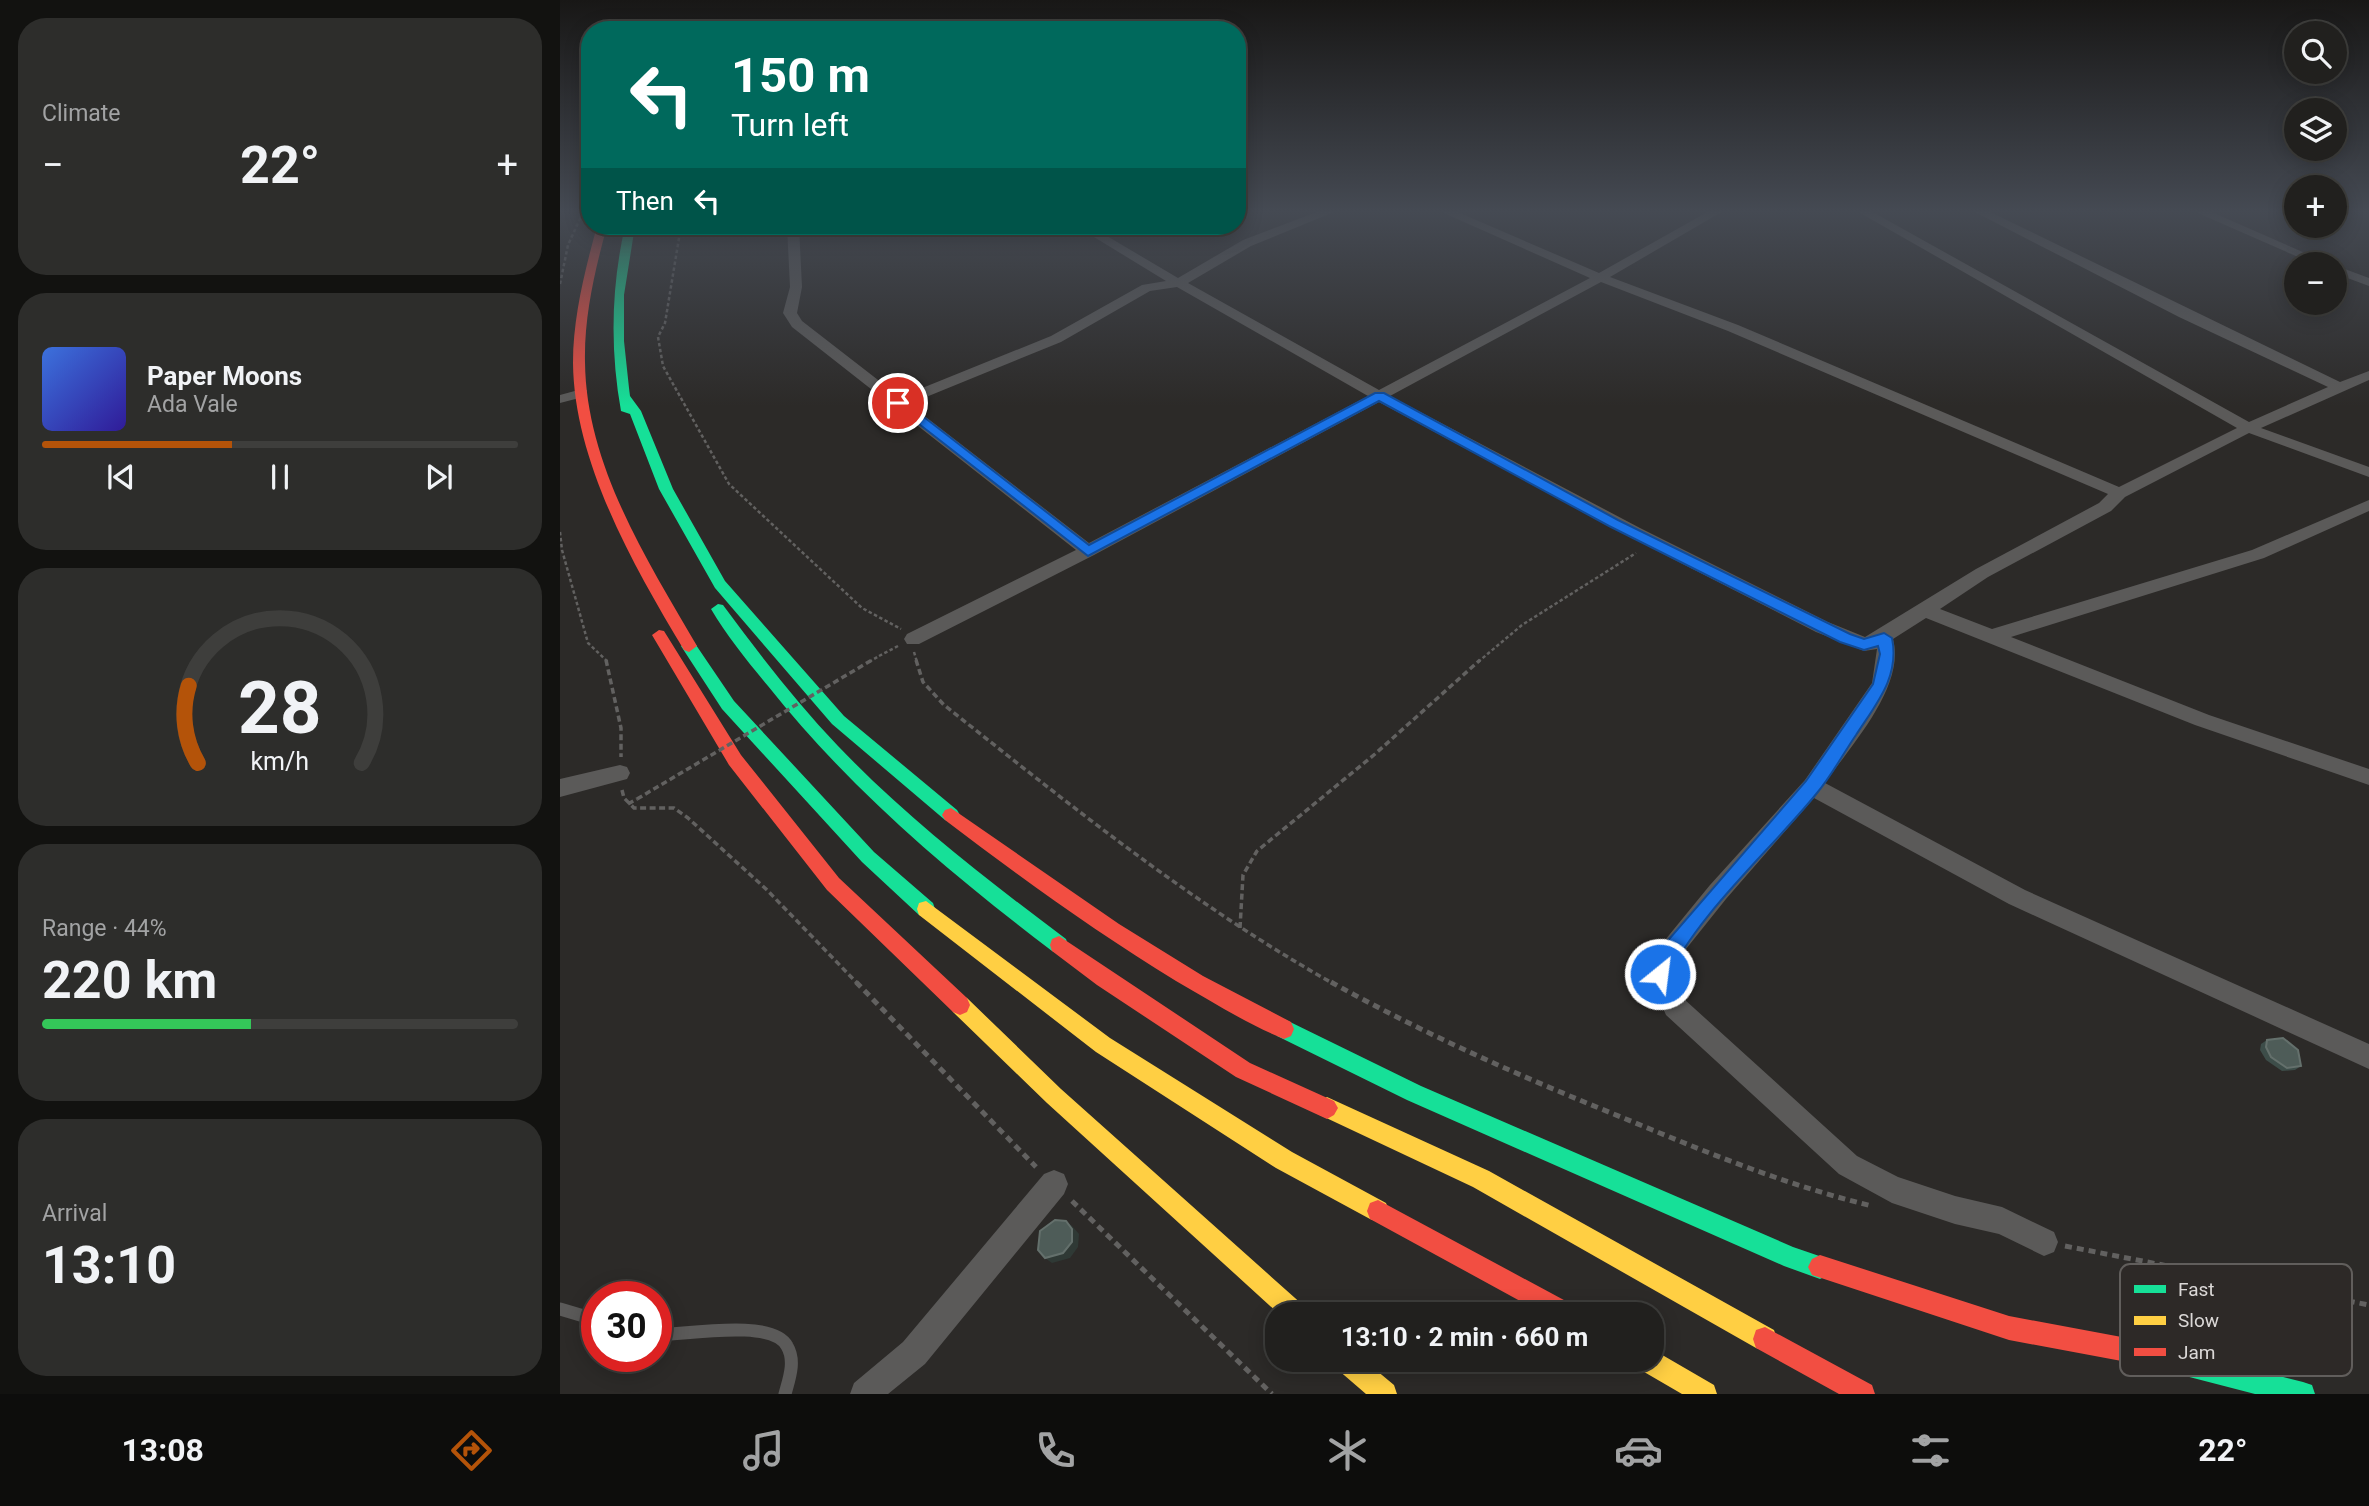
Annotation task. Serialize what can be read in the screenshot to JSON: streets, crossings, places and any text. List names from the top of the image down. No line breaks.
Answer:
{"legend":["Fast","Slow","Jam"],"page":{"tile":["Climate",["Range · 44%","220 km"],["Arrival","13:10"]],"map_buttons":["+","−"],"turn":["150 m","Turn left"],"heat":["−","22°","+"],"then":"Then","song":["Paper Moons","Ada Vale"],"limit":"30","trip":"13:10 · 2 min · 660 m","tabs":["13:08","22°"],"gauge":["28","km/h"]}}
